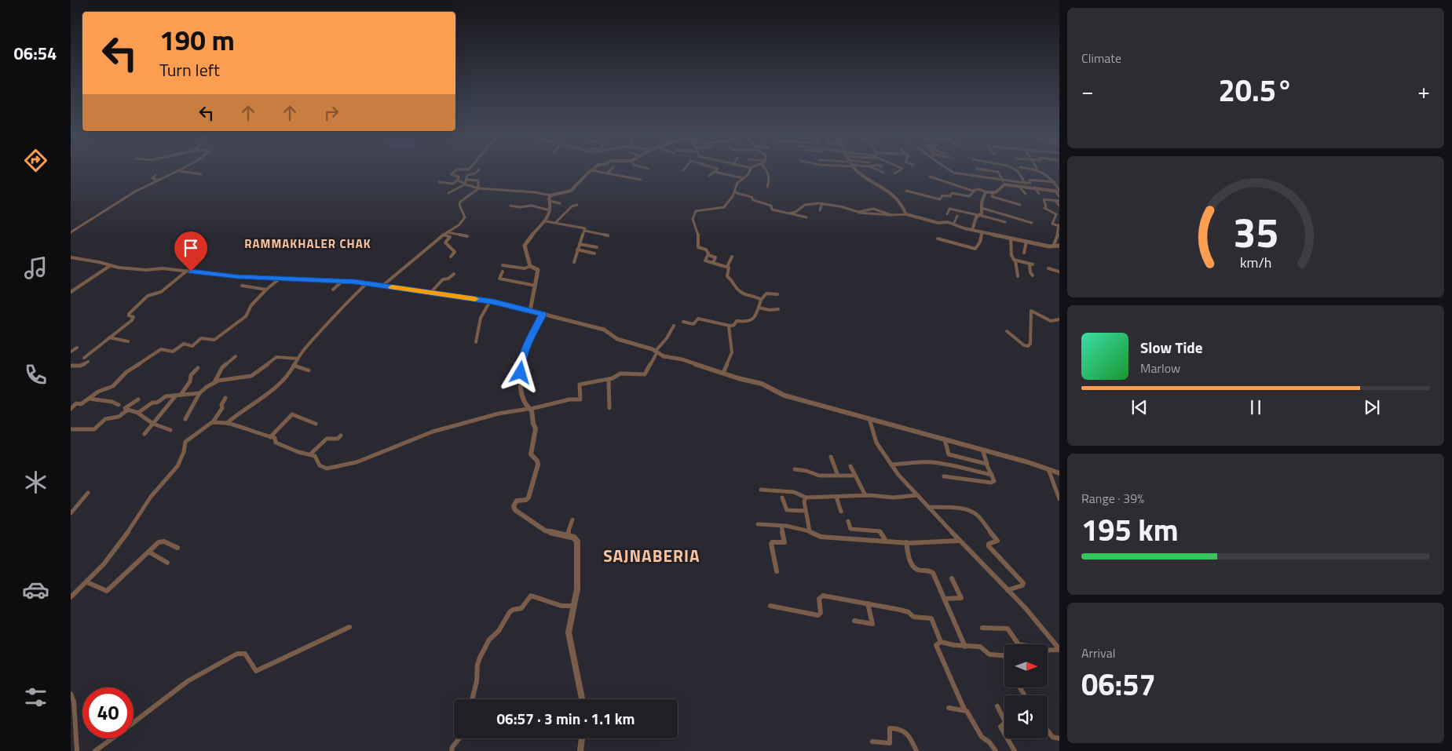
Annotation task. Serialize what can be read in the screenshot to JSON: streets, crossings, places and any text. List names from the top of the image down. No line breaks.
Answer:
{"districts":["RAMMAKHALER CHAK","SAJNABERIA"],"north":"right","page":{"tabs":"06:54","tile":["Climate",["Range · 39%","195 km"],["Arrival","06:57"]],"turn":["190 m","Turn left"],"heat":["−","20.5°","+"],"song":["Slow Tide","Marlow"],"limit":"40","trip":"06:57 · 3 min · 1.1 km","gauge":["35","km/h"]}}
